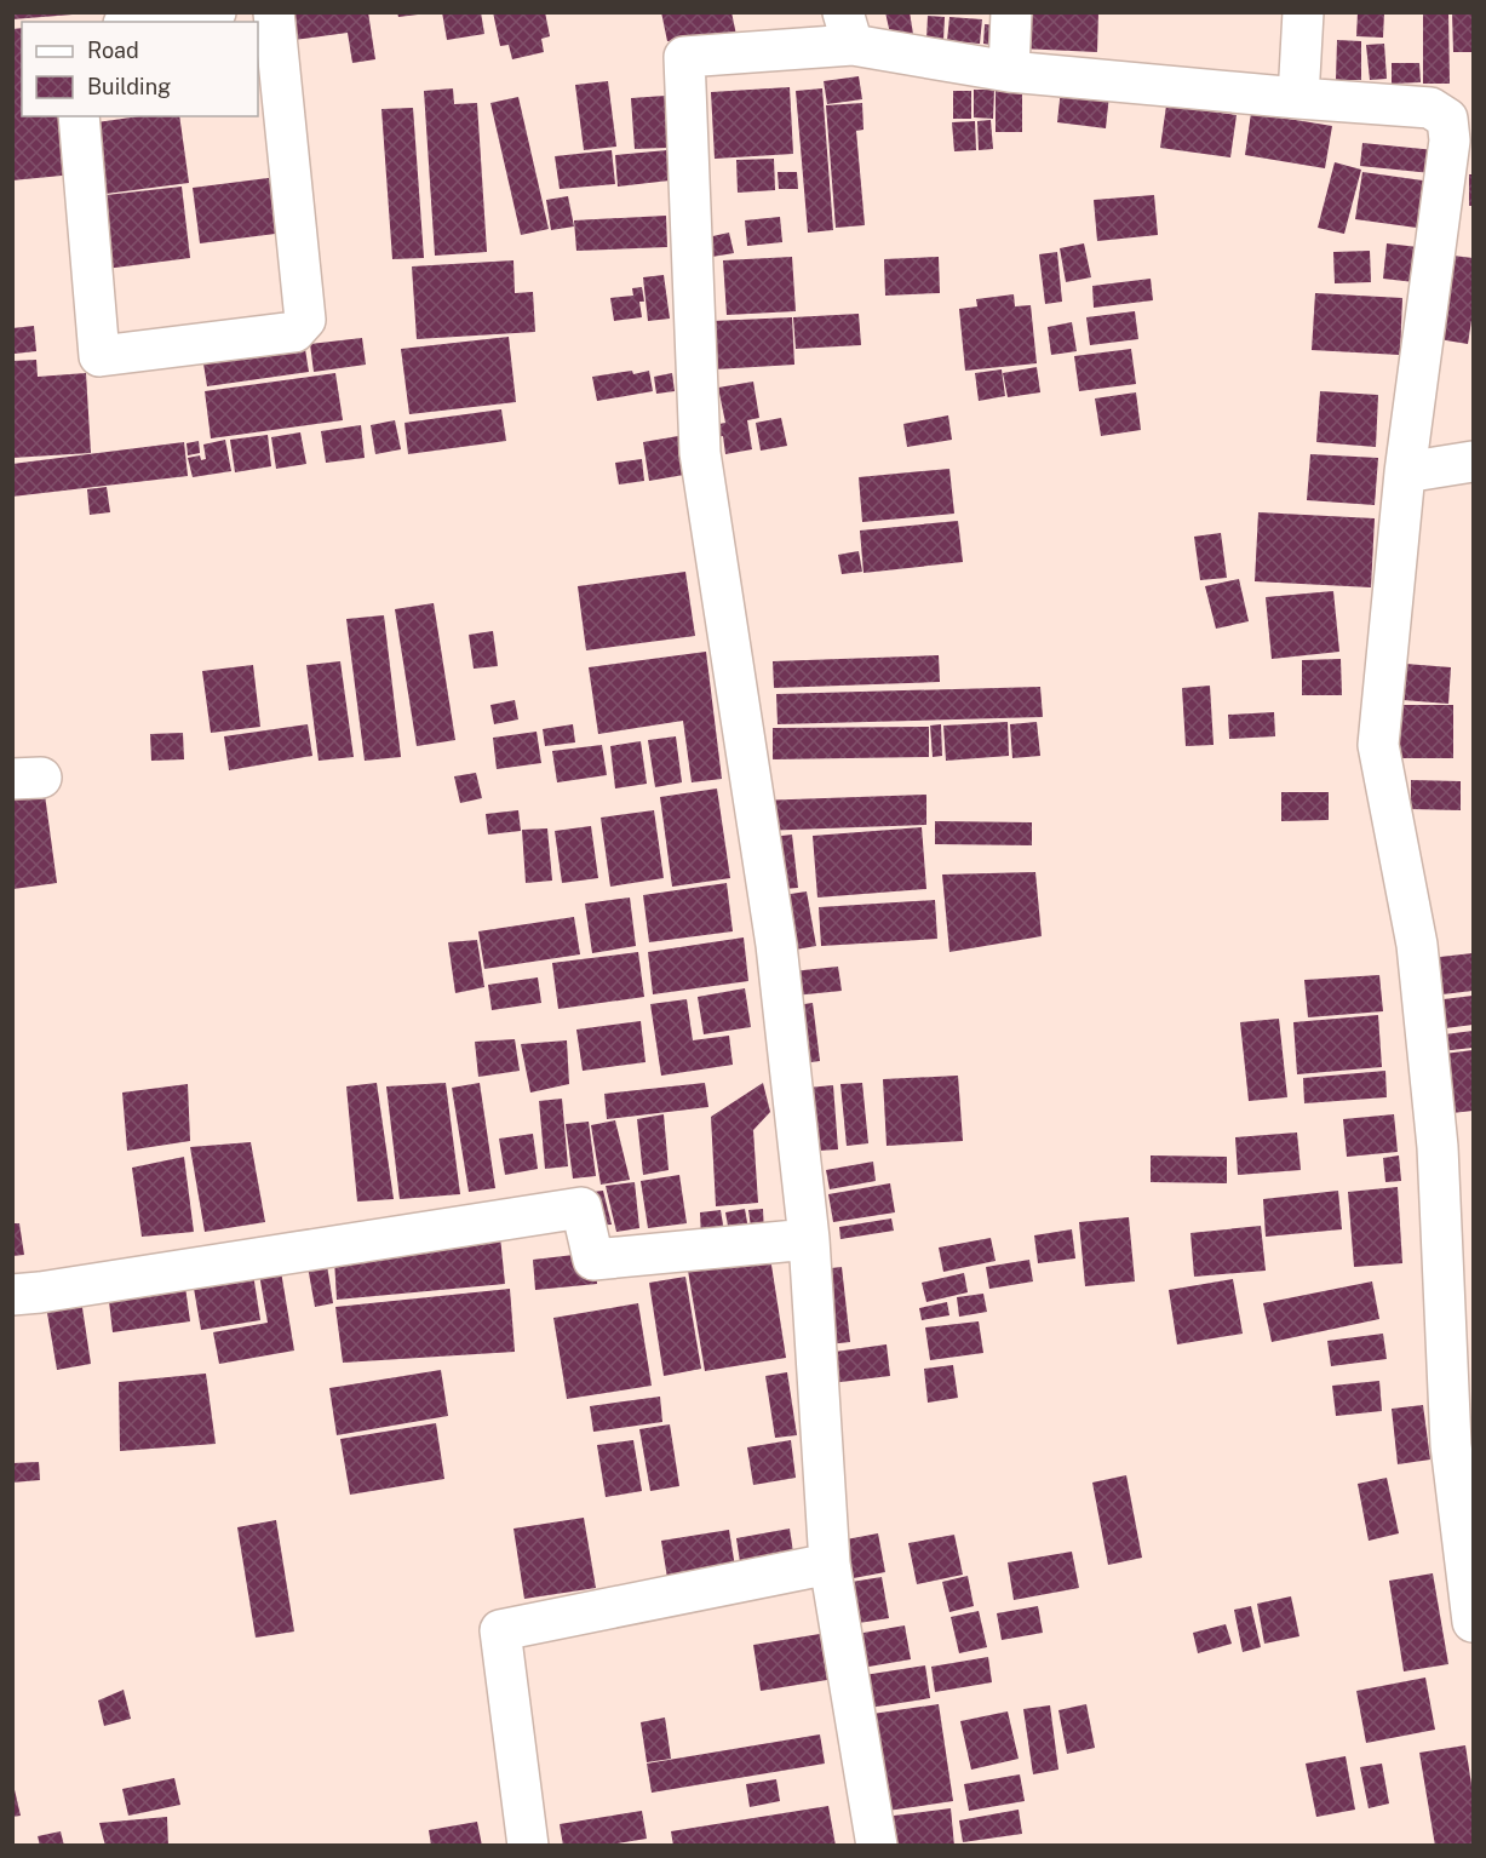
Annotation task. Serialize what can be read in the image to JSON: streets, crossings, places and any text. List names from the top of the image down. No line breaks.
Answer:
{"legend":["Road","Building"]}
